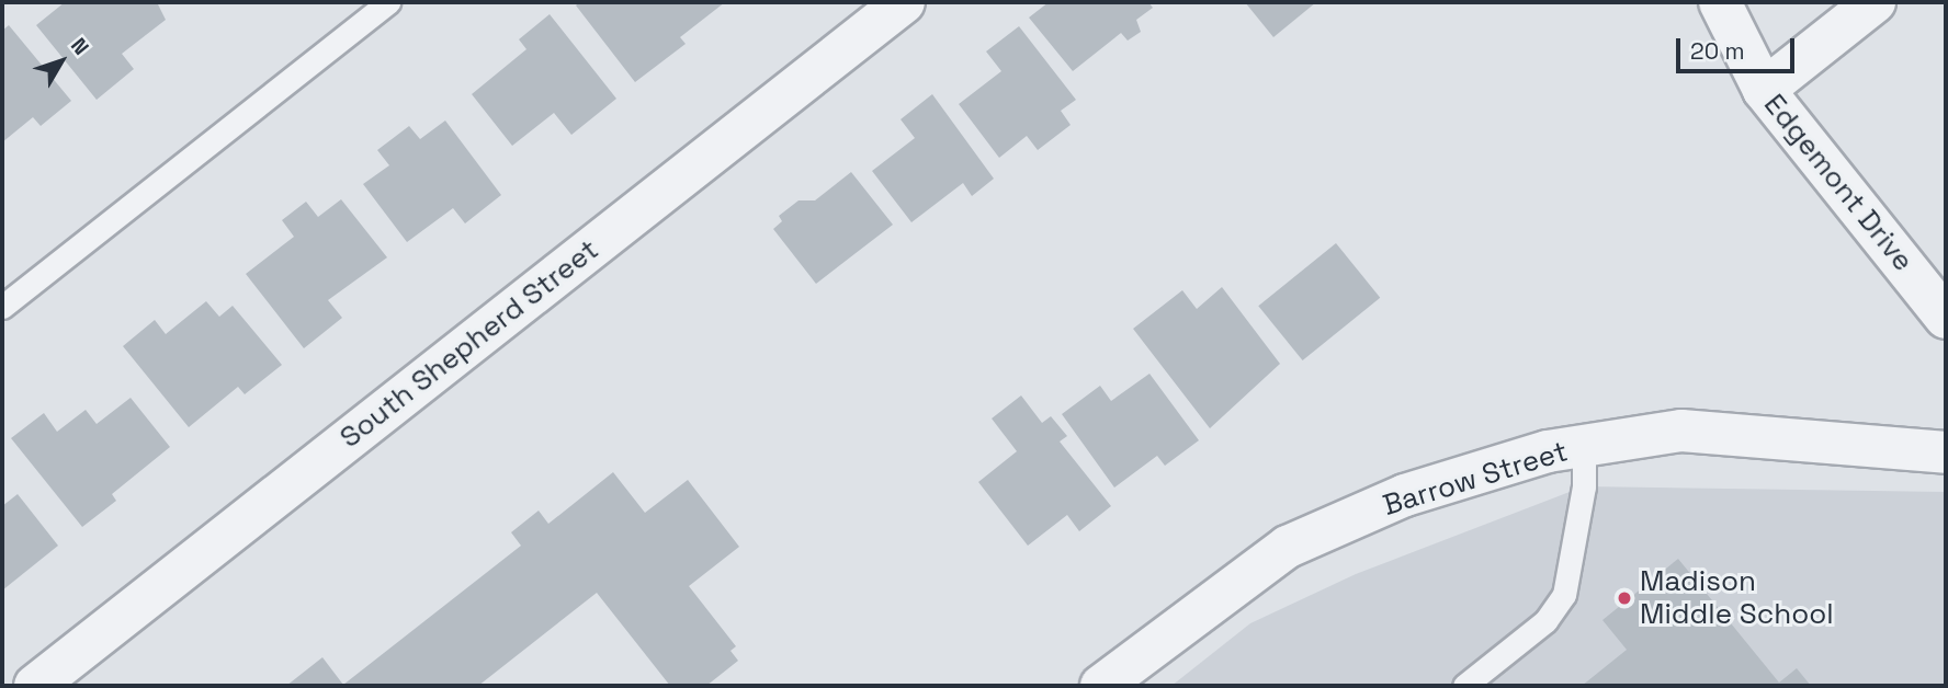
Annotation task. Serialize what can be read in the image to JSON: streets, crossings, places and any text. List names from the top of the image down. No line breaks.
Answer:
{"streets":{"street":["Edgemont Drive","South Shepherd Street","Barrow Street"]},"places":["Madison Middle School"],"scale_bar":"20 m","north":"top right"}
